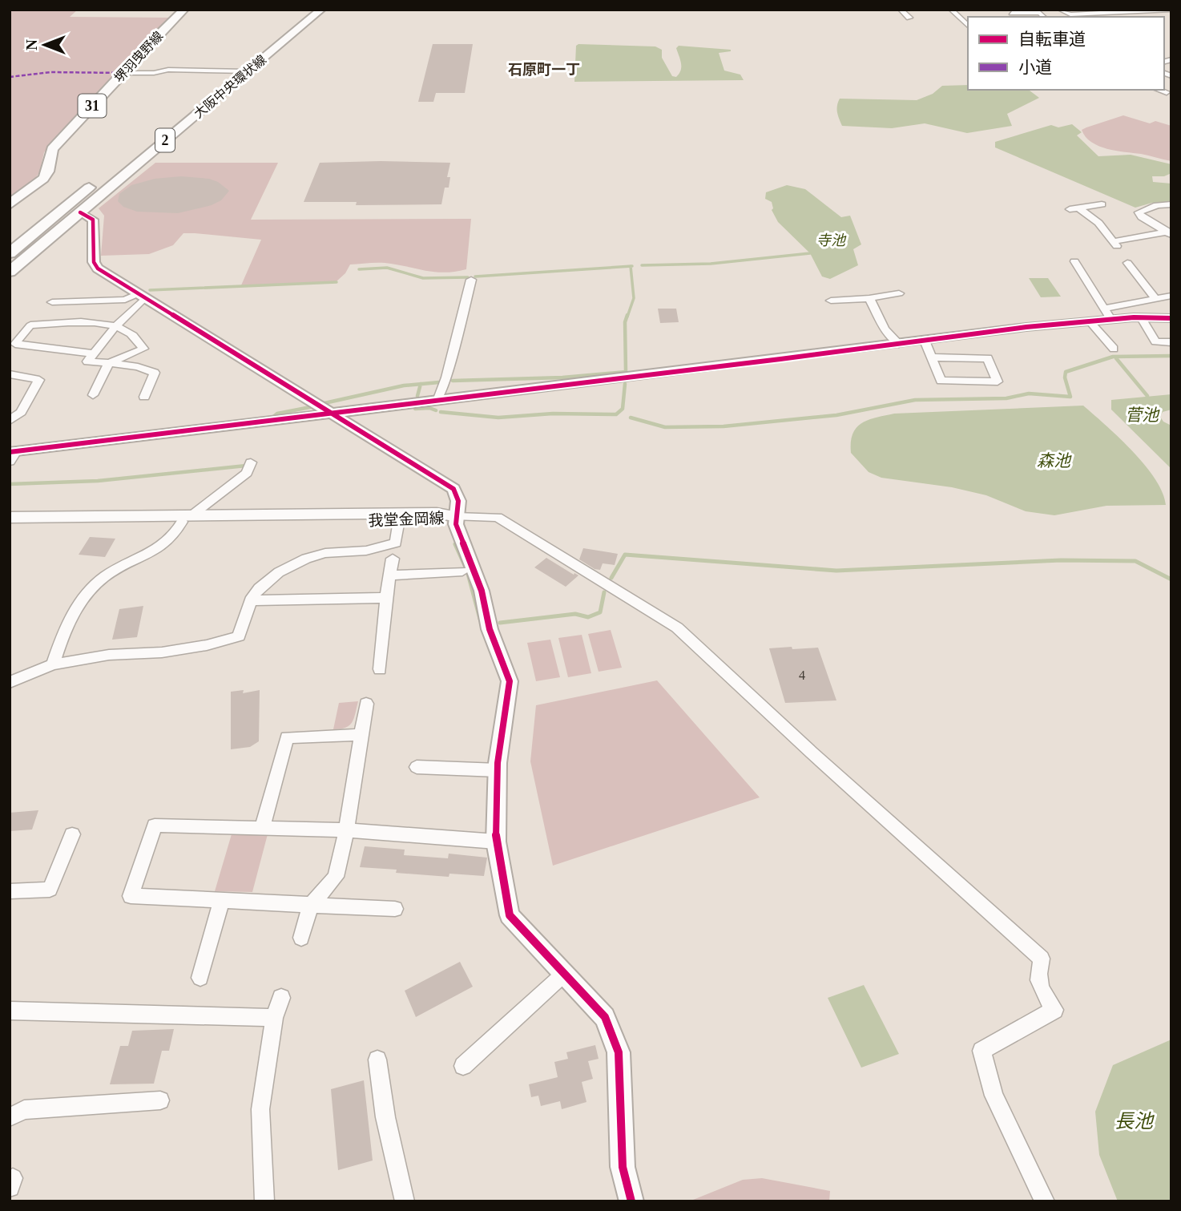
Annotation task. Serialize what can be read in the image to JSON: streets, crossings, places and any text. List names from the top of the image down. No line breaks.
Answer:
{"streets":{"main road":["堺羽曳野線","大阪中央環状線","31","2","我堂金岡線"]},"districts":["石原町一丁"],"water":["寺池","菅池","森池","長池"],"house_numbers":["4"],"legend":["自転車道","小道"],"north":"left"}
